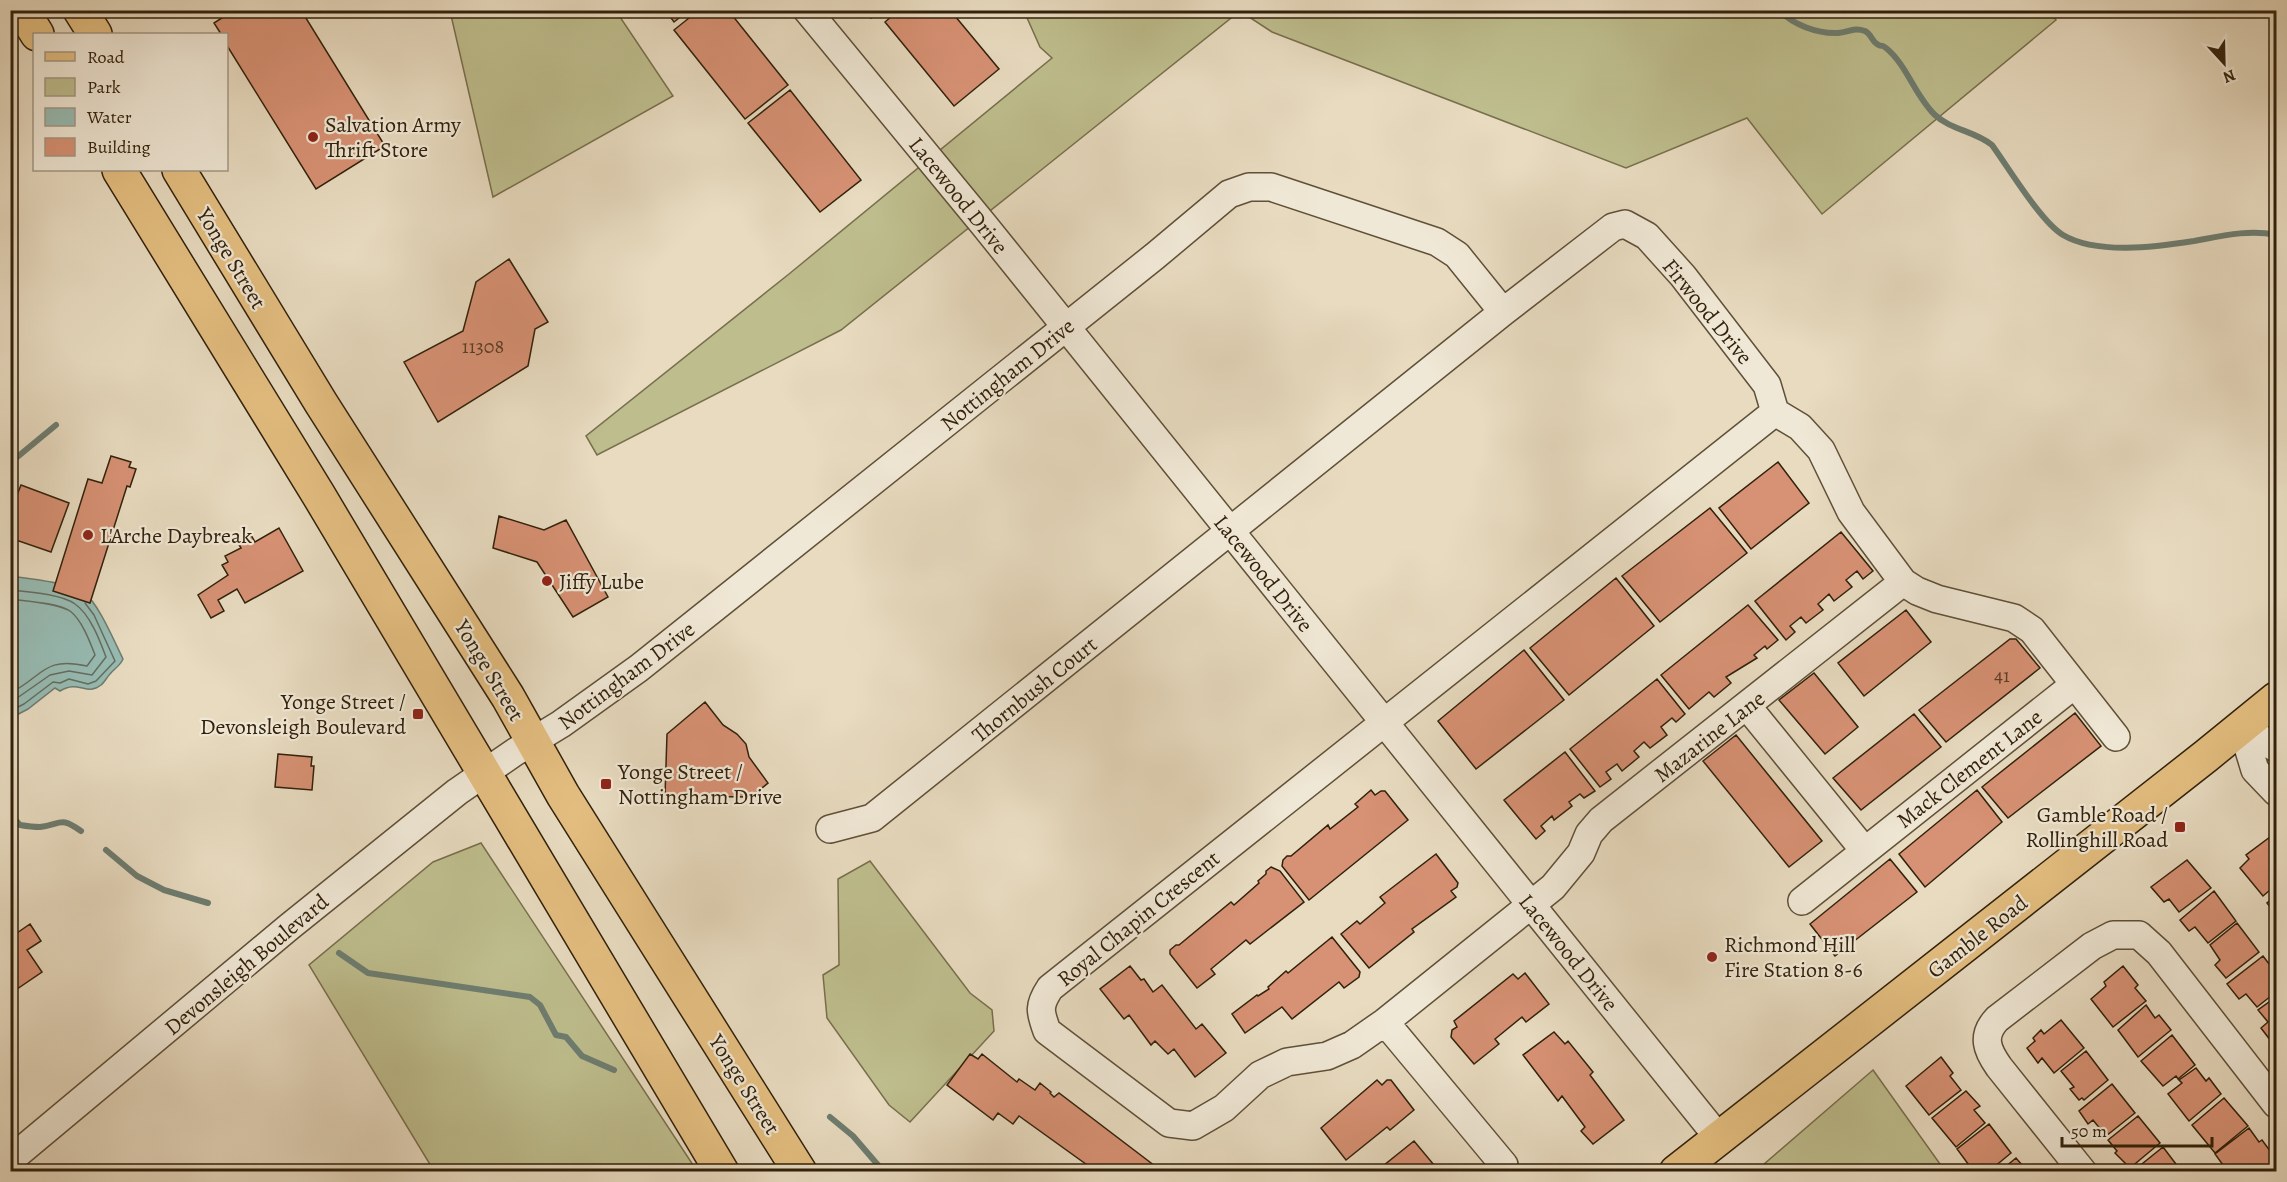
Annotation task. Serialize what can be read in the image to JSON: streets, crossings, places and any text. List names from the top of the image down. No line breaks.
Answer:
{"streets":{"main road":["Yonge Street","Gamble Road"],"street":["Lacewood Drive","Firwood Drive","Nottingham Drive","Thornbush Court","Mazarine Lane","Mack Clement Lane","Royal Chapin Crescent","Devonsleigh Boulevard"]},"crossings":[["Lacewood Drive","Firwood Drive"],["Lacewood Drive","Nottingham Drive"],["Lacewood Drive","Thornbush Court"],["Lacewood Drive","Mazarine Lane"],["Lacewood Drive","Royal Chapin Crescent"],["Lacewood Drive","Gamble Road"],["Yonge Street","Nottingham Drive"],["Firwood Drive","Nottingham Drive"],["Firwood Drive","Thornbush Court"],["Nottingham Drive","Devonsleigh Boulevard"],["Mazarine Lane","Royal Chapin Crescent"]],"places":{"other":["Salvation Army Thrift Store","L'Arche Daybreak","Jiffy Lube","Richmond Hill Fire Station 8-6"],"transit":["Yonge Street / Devonsleigh Boulevard","Yonge Street / Nottingham Drive","Gamble Road / Rollinghill Road"]},"house_numbers":["11308","41"],"legend":["Road","Park","Water","Building"],"scale_bar":"50 m","north":"bottom"}
